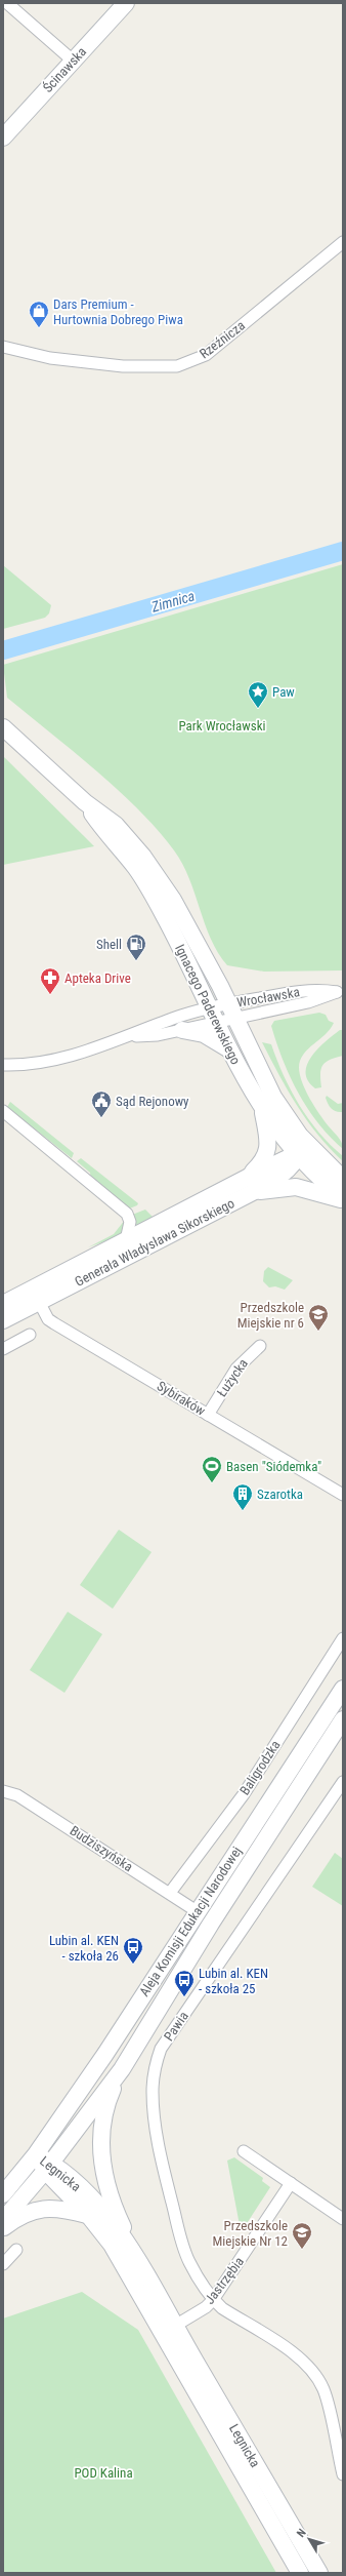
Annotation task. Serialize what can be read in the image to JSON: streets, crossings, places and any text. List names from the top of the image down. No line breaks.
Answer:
{"streets":{"main road":["Ścinawska","Ignacego Paderewskiego","Generała Władysława Sikorskiego","Aleja Komisji Edukacji Narodowej","Legnicka"],"street":["Rzeźnicza","Wrocławska","Łużycka","Sybiraków","Baligrodzka","Budziszyńska","Pawia","Jastrzębia"]},"crossings":[["Wrocławska","Ignacego Paderewskiego"],["Ignacego Paderewskiego","Generała Władysława Sikorskiego"],["Generała Władysława Sikorskiego","Sybiraków"],["Łużycka","Sybiraków"],["Baligrodzka","Budziszyńska"],["Budziszyńska","Aleja Komisji Edukacji Narodowej"],["Aleja Komisji Edukacji Narodowej","Legnicka"],["Pawia","Jastrzębia"],["Legnicka","Jastrzębia"]],"water":["Zimnica"],"parks":["Park Wrocławski","POD Kalina"],"places":{"shop":["Dars Premium - Hurtownia Dobrego Piwa"],"place":["Paw"],"fuel station":["Shell"],"pharmacy":["Apteka Drive"],"public building":["Sąd Rejonowy"],"school or university":["Przedszkole Miejskie nr 6","Przedszkole Miejskie Nr 12"],"sports":["Basen \"Siódemka\""],"building":["Szarotka"],"bus stop":["Lubin al. KEN - szkoła 26","Lubin al. KEN - szkoła 25"]},"north":"top left"}
